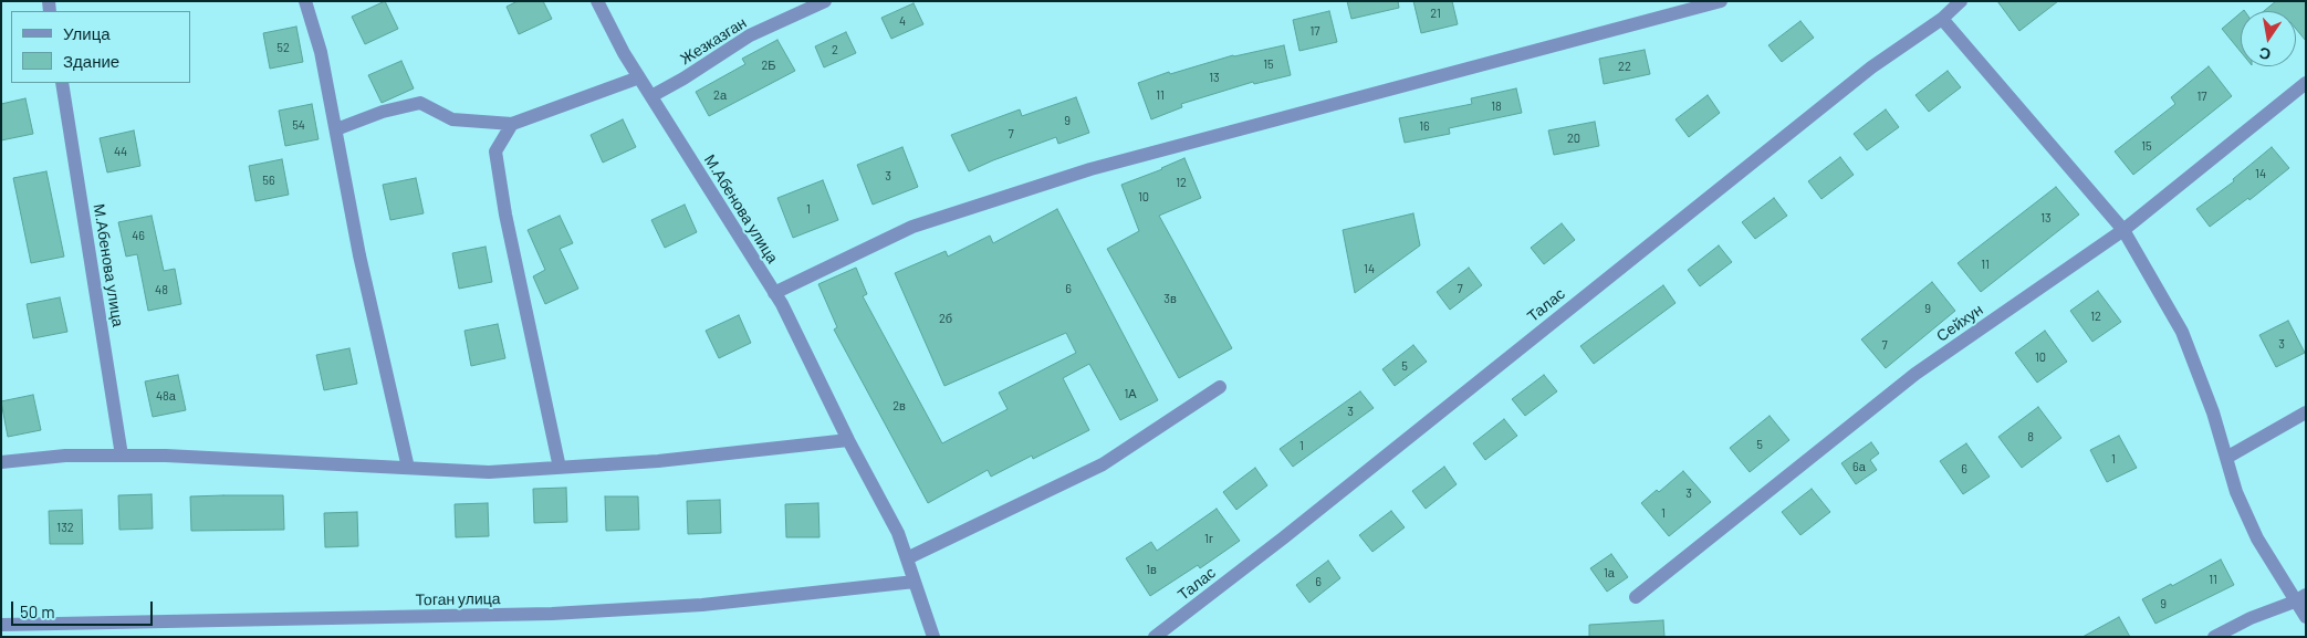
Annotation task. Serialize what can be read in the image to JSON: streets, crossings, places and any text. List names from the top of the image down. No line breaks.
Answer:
{"streets":{"street":["Жезказган","М.Абенова улица","Талас","Сейхун","Тоган улица"]},"crossings":[["Жезказган","М.Абенова улица"],["М.Абенова улица","Тоган улица"]],"house_numbers":["21","4","17","52","2","15","2Б","22","13","2а","11","17","18","9","54","16","7","20","15","44","14","3","56","12","10","1","13","46","11","14","6","7","48","3в","9","12","2б","3","7","10","5","1А","48а","2в","3","8","5","1","1","6а","6","3","1","132","1г","1в","1а","11","6","9"],"legend":["Улица","Здание"],"scale_bar":"50 m","north":"bottom"}
